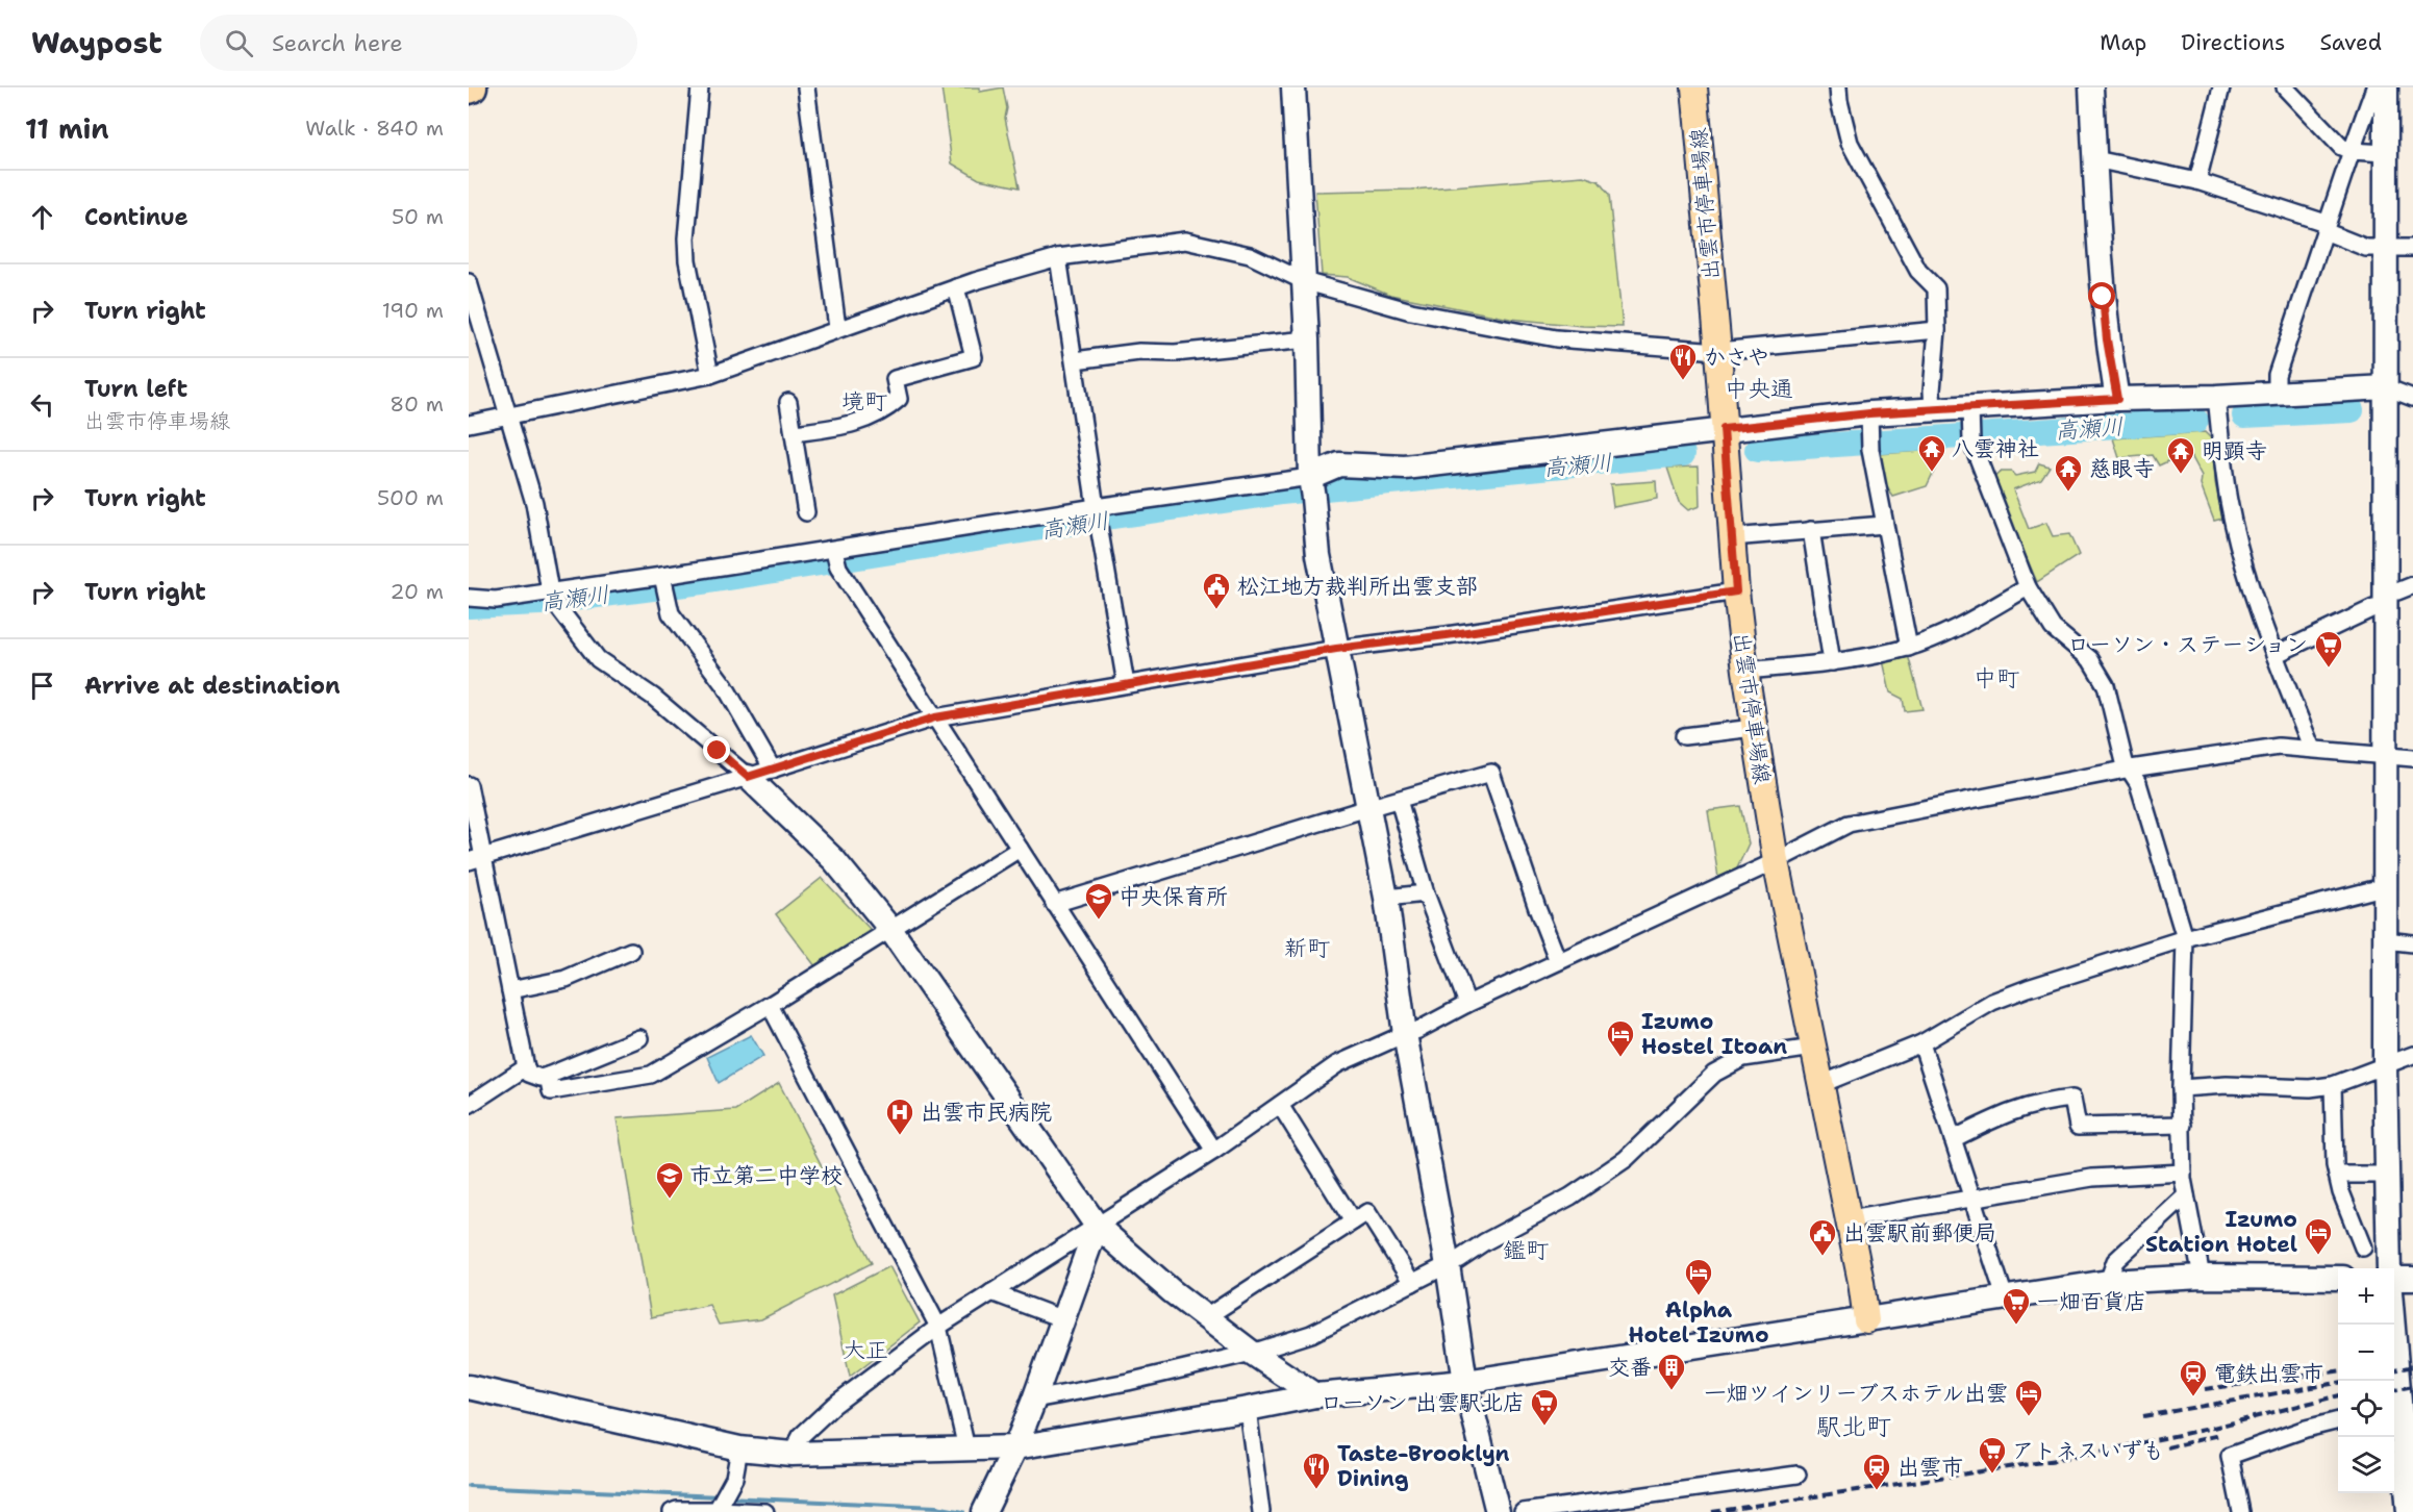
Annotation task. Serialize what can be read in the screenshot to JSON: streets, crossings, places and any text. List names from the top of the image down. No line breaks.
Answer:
{"streets":{"main road":["出雲市停車場線"]},"districts":["中央通","境町","中町","新町","鑑町","大正","駅北町"],"water":["高瀬川"],"places":{"restaurant":["かさや","Taste-Brooklyn Dining"],"temple":["八雲神社","明顕寺","慈眼寺"],"public building":["松江地方裁判所出雲支部","出雲駅前郵便局"],"supermarket":["ローソン・ステーション","一畑百貨店","ローソン 出雲駅北店","アトネスいずも"],"school or university":["中央保育所","市立第二中学校"],"hotel":["Izumo Hostel Itoan","Izumo Station Hotel","Alpha Hotel Izumo","一畑ツインリーブスホテル出雲"],"hospital":["出雲市民病院"],"building":["交番"],"station":["電鉄出雲市","出雲市"]},"page":{"header":"Waypost","search":"Search here","nav":["Map","Directions","Saved"],"heading":["11 min","Walk · 840 m"],"list":[["Continue","50 m"],["Turn right","190 m"],["Turn left","出雲市停車場線","80 m"],["Turn right","500 m"],["Turn right","20 m"],"Arrive at destination"],"map_buttons":["+","−"]}}
